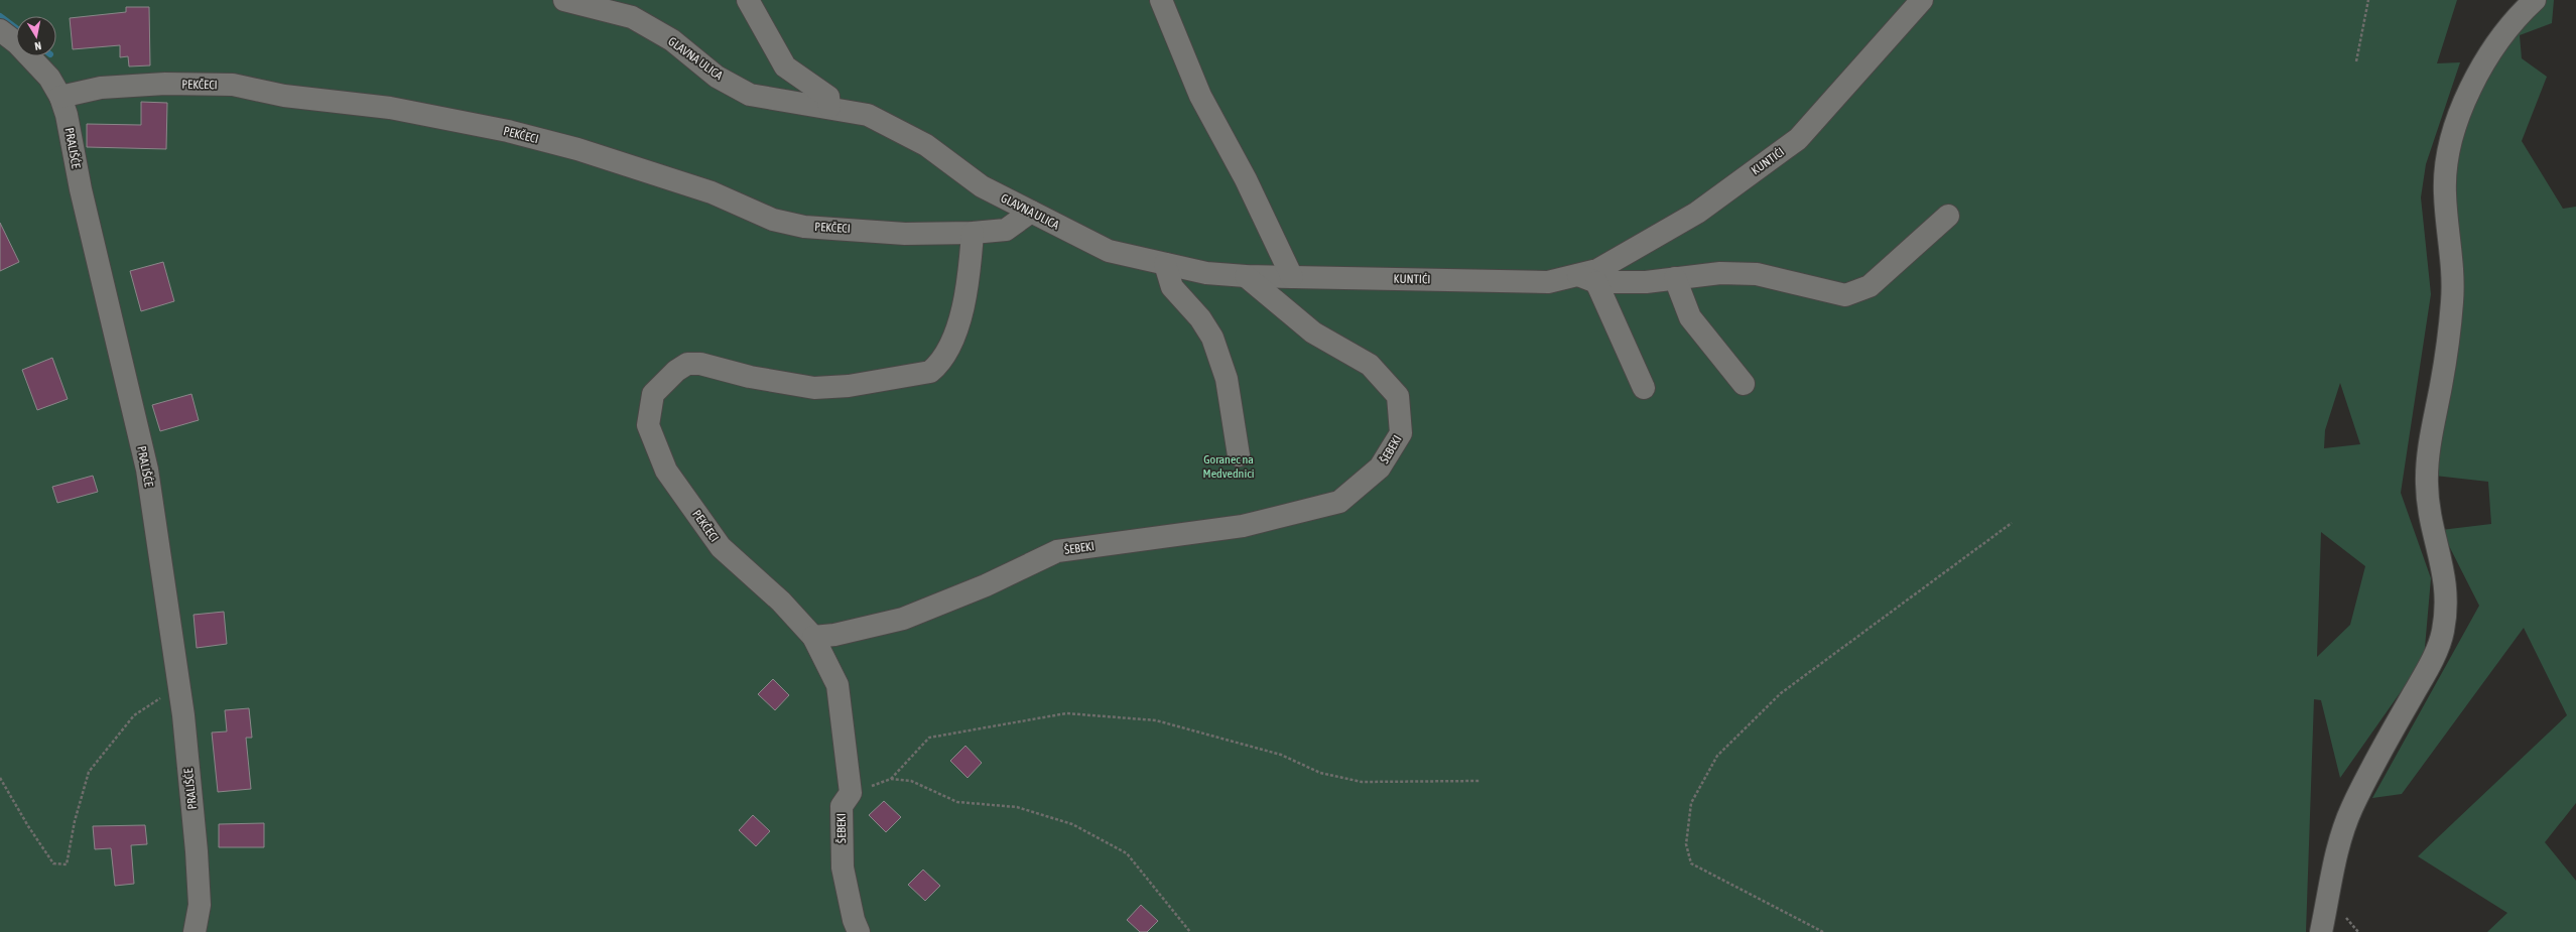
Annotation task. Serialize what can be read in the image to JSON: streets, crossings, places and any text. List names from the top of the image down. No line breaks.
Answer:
{"streets":{"street":["GLAVNA ULICA","PEKČECI","PRALIŠĆE","KUNTIĆI","ŠEBEKI"]},"crossings":[["GLAVNA ULICA","PEKČECI"],["GLAVNA ULICA","KUNTIĆI"],["GLAVNA ULICA","ŠEBEKI"],["PEKČECI","PRALIŠĆE"],["PEKČECI","ŠEBEKI"],["KUNTIĆI","ŠEBEKI"]],"parks":["Goranec na Medvednici"],"north":"bottom"}
